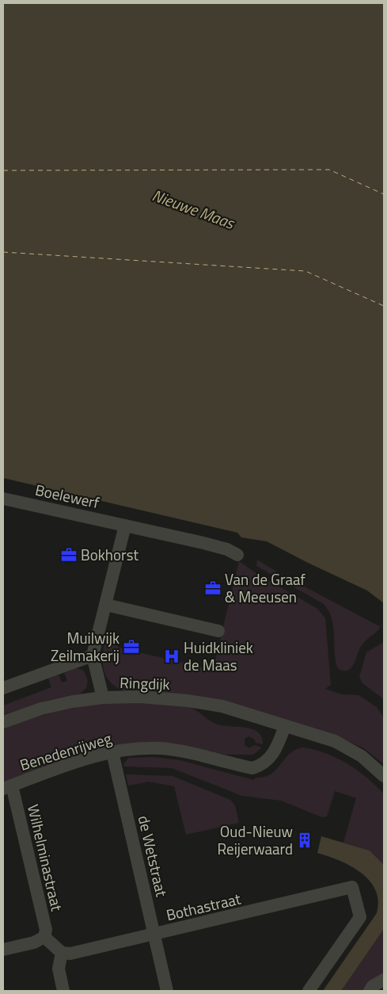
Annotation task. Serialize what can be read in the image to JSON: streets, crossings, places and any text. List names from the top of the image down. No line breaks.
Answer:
{"streets":{"street":["Boelewerf","Ringdijk","Benedenrijweg","de Wetstraat","Wilhelminastraat","Bothastraat"]},"crossings":[["Ringdijk","Benedenrijweg"],["Benedenrijweg","de Wetstraat"],["Benedenrijweg","Wilhelminastraat"],["de Wetstraat","Bothastraat"]],"water":["Nieuwe Maas"],"places":{"office":["Bokhorst","Van de Graaf & Meeusen","Muilwijk Zeilmakerij"],"hospital":["Huidkliniek de Maas"],"building":["Oud-Nieuw Reijerwaard"]}}
